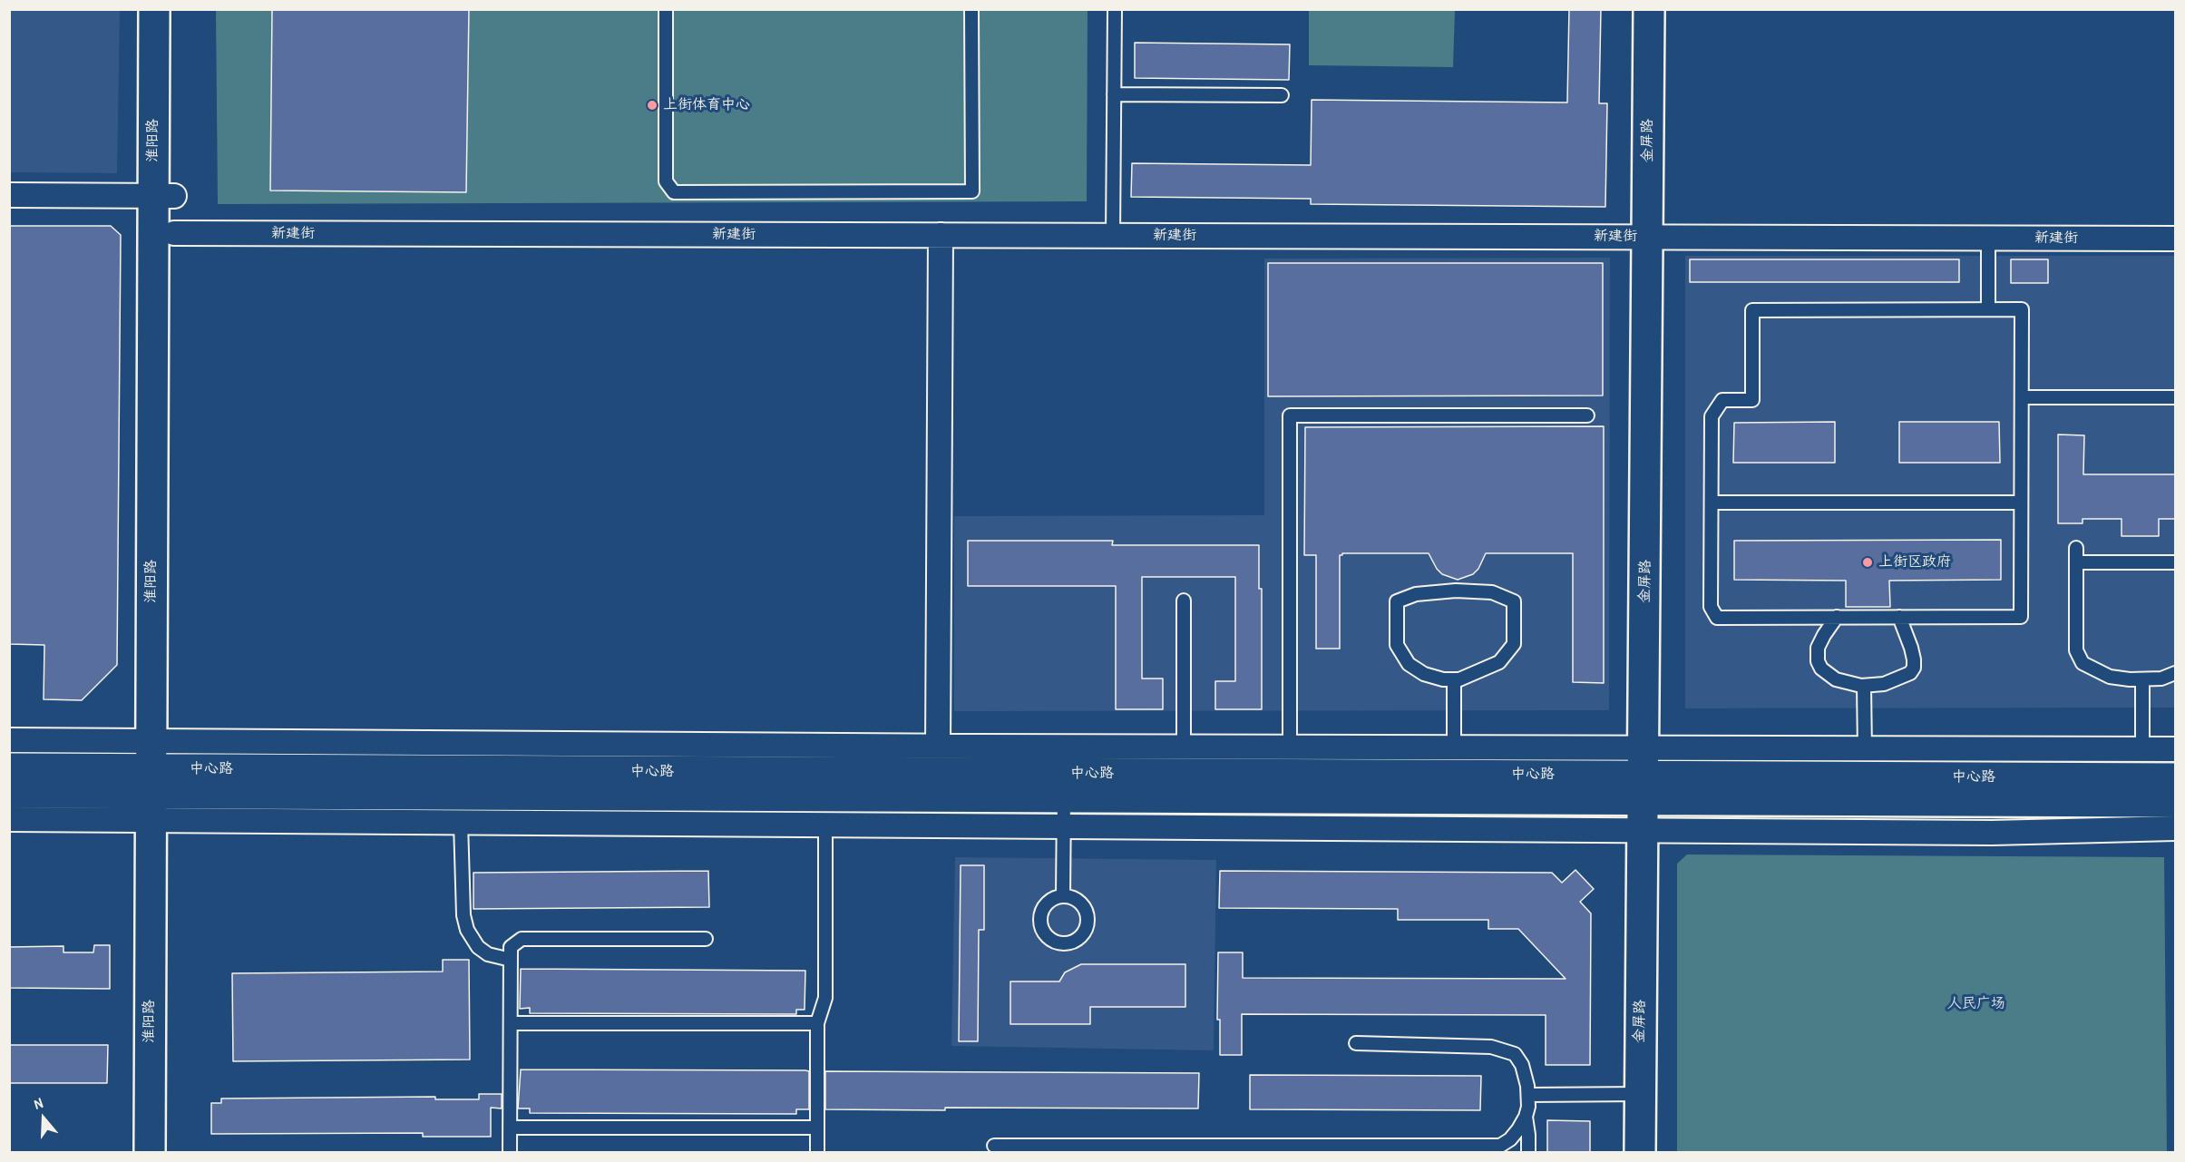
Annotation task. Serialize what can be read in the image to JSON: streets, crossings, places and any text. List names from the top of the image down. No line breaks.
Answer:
{"streets":{"main road":["淮阳路","金屏路","中心路"],"street":["新建街"]},"crossings":[["淮阳路","新建街"],["淮阳路","中心路"],["金屏路","新建街"],["金屏路","中心路"]],"parks":["人民广场"],"places":["上街体育中心","上街区政府"],"north":"top"}
